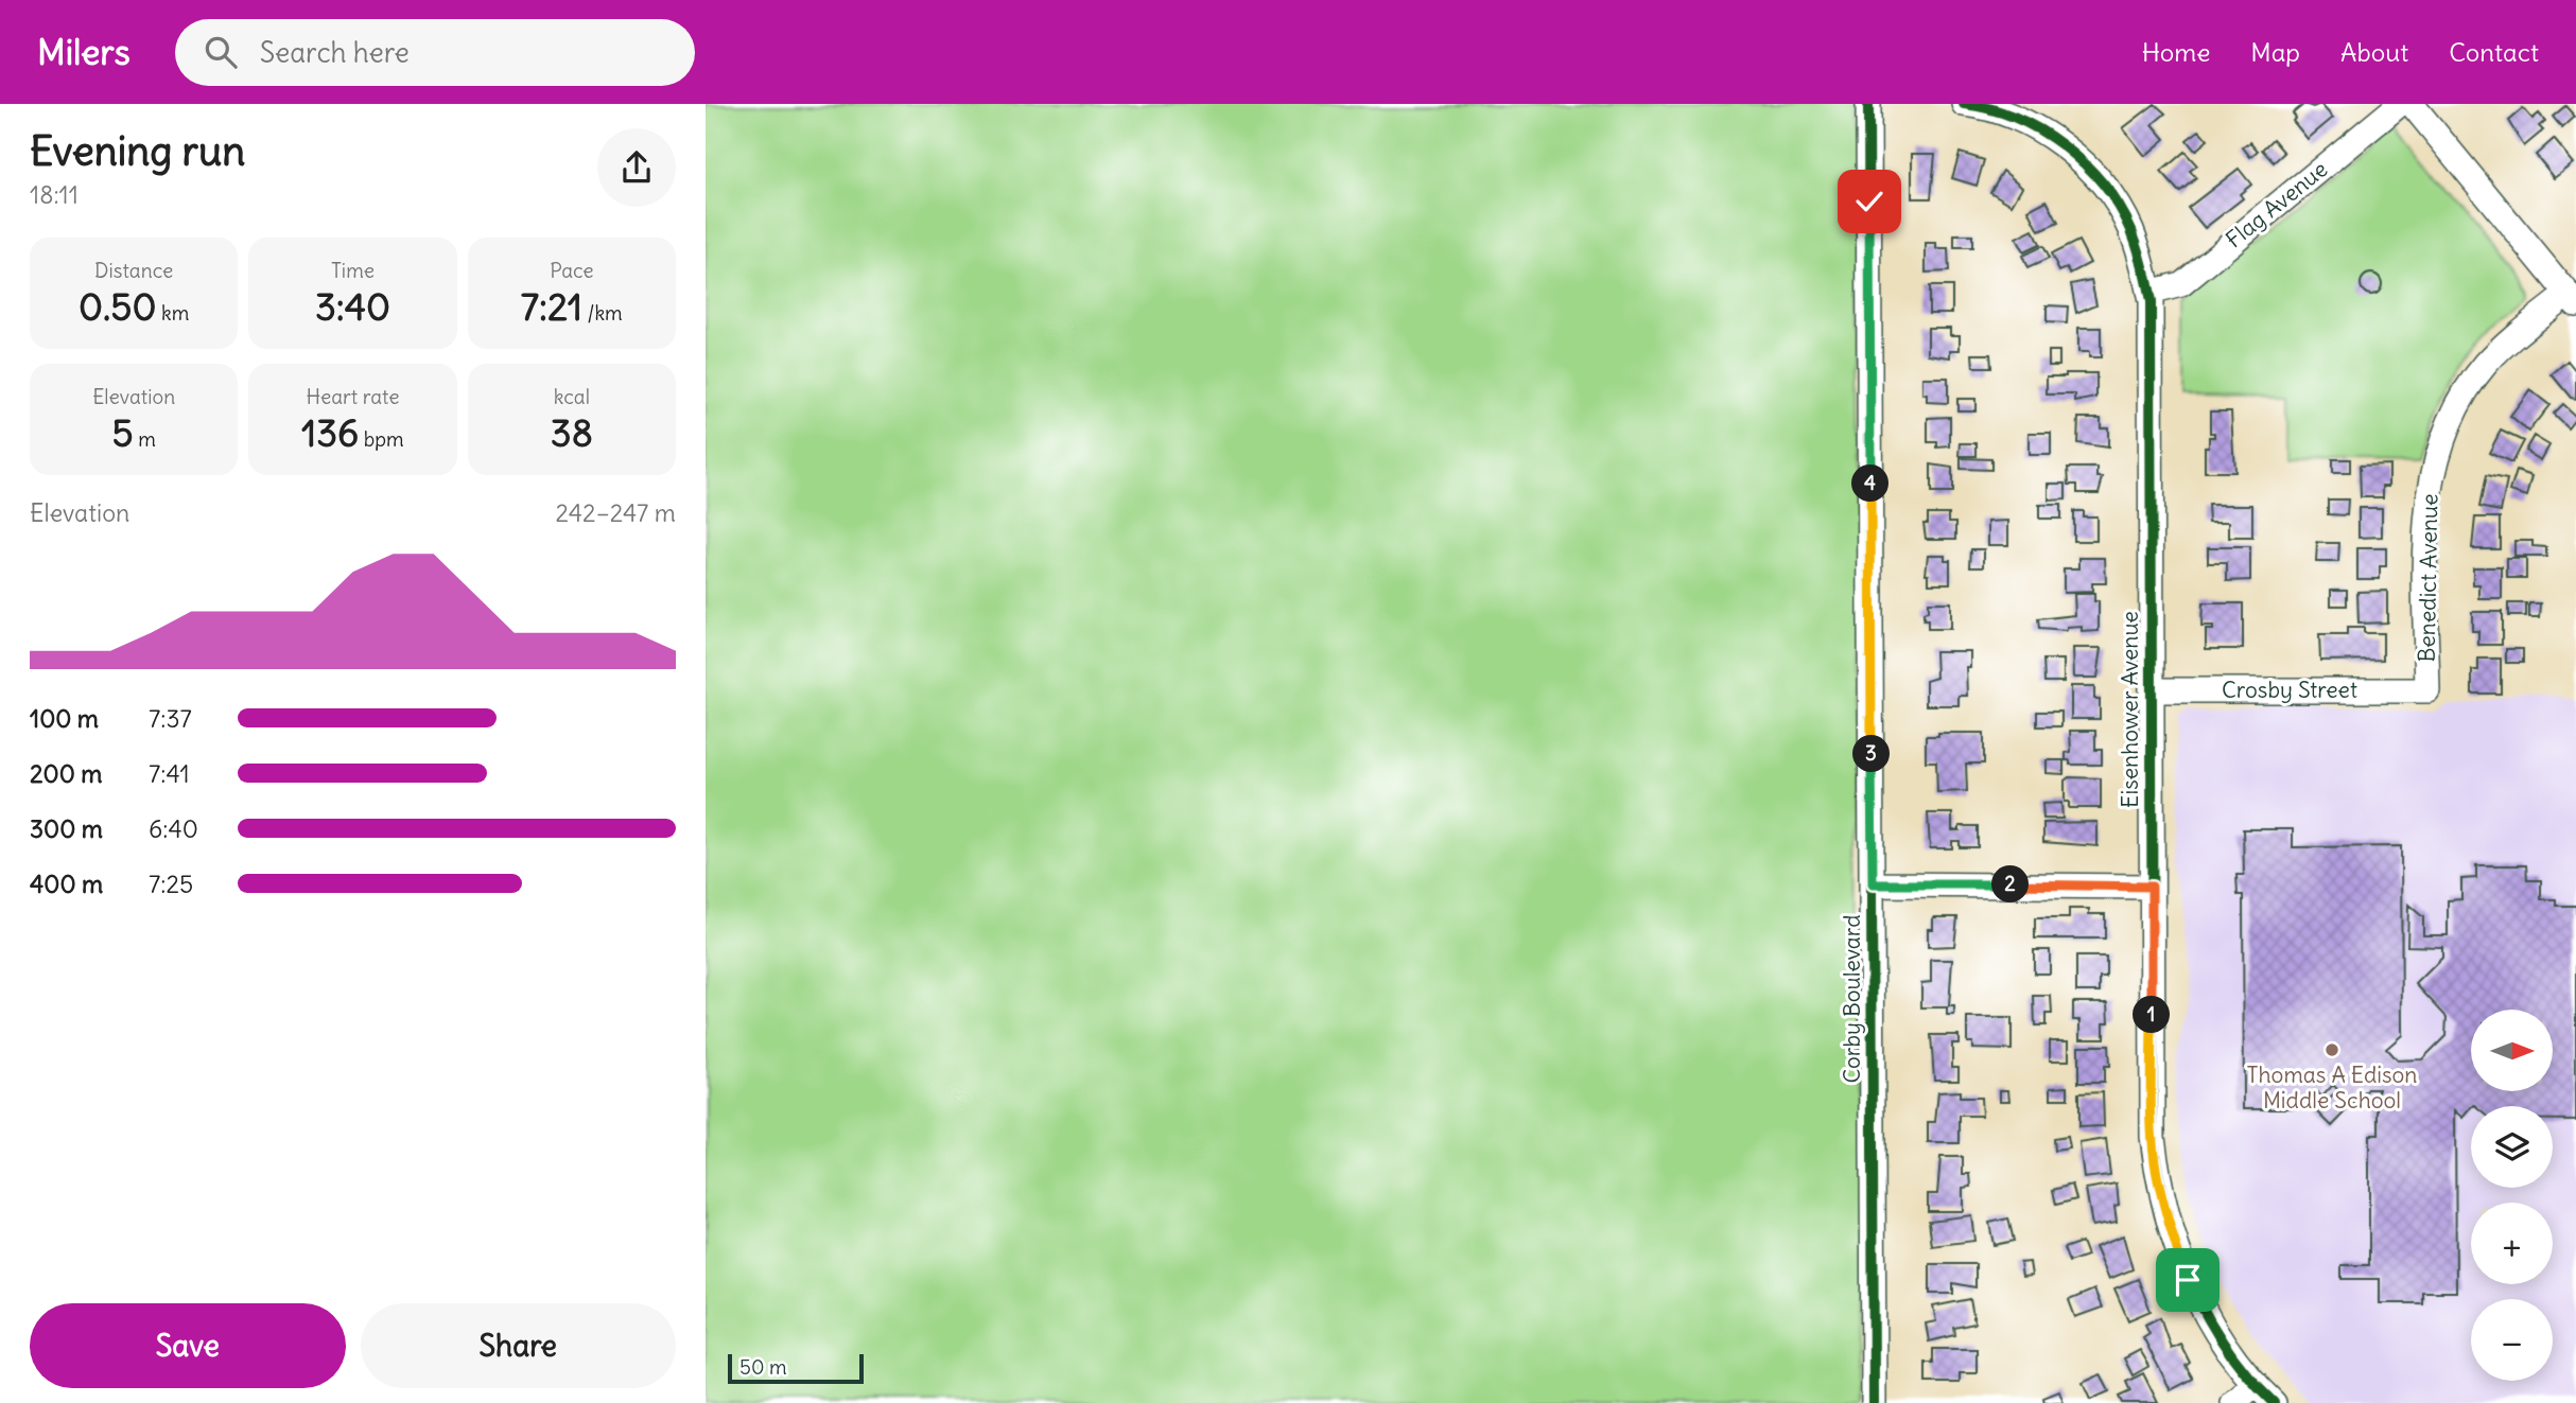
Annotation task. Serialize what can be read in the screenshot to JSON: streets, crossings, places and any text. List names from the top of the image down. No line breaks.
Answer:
{"streets":{"street":["Flag Avenue","Benedict Avenue","Crosby Street","Eisenhower Avenue","Corby Boulevard"]},"crossings":[["Flag Avenue","Eisenhower Avenue"],["Benedict Avenue","Crosby Street"],["Crosby Street","Eisenhower Avenue"]],"places":["Thomas A Edison Middle School"],"scale_bar":"50 m","north":"right","page":{"header":"Milers","search":"Search here","nav":["Home","Map","About","Contact"],"heading":["Evening run","18:11"],"stats":[["Distance","0.50 km"],["Time","3:40"],["Pace","7:21 /km"],["Elevation","5 m"],["Heart rate","136 bpm"],["kcal","38"]],"pins":["4","3","2","1"],"chart":["Elevation","242–247 m"],"list":[{"name":"100 m","note":"7:37"},{"name":"200 m","note":"7:41"},{"name":"300 m","note":"6:40"},{"name":"400 m","note":"7:25"}],"map_buttons":["+","−"],"buttons":["Save","Share"],"scale":"50 m"}}
